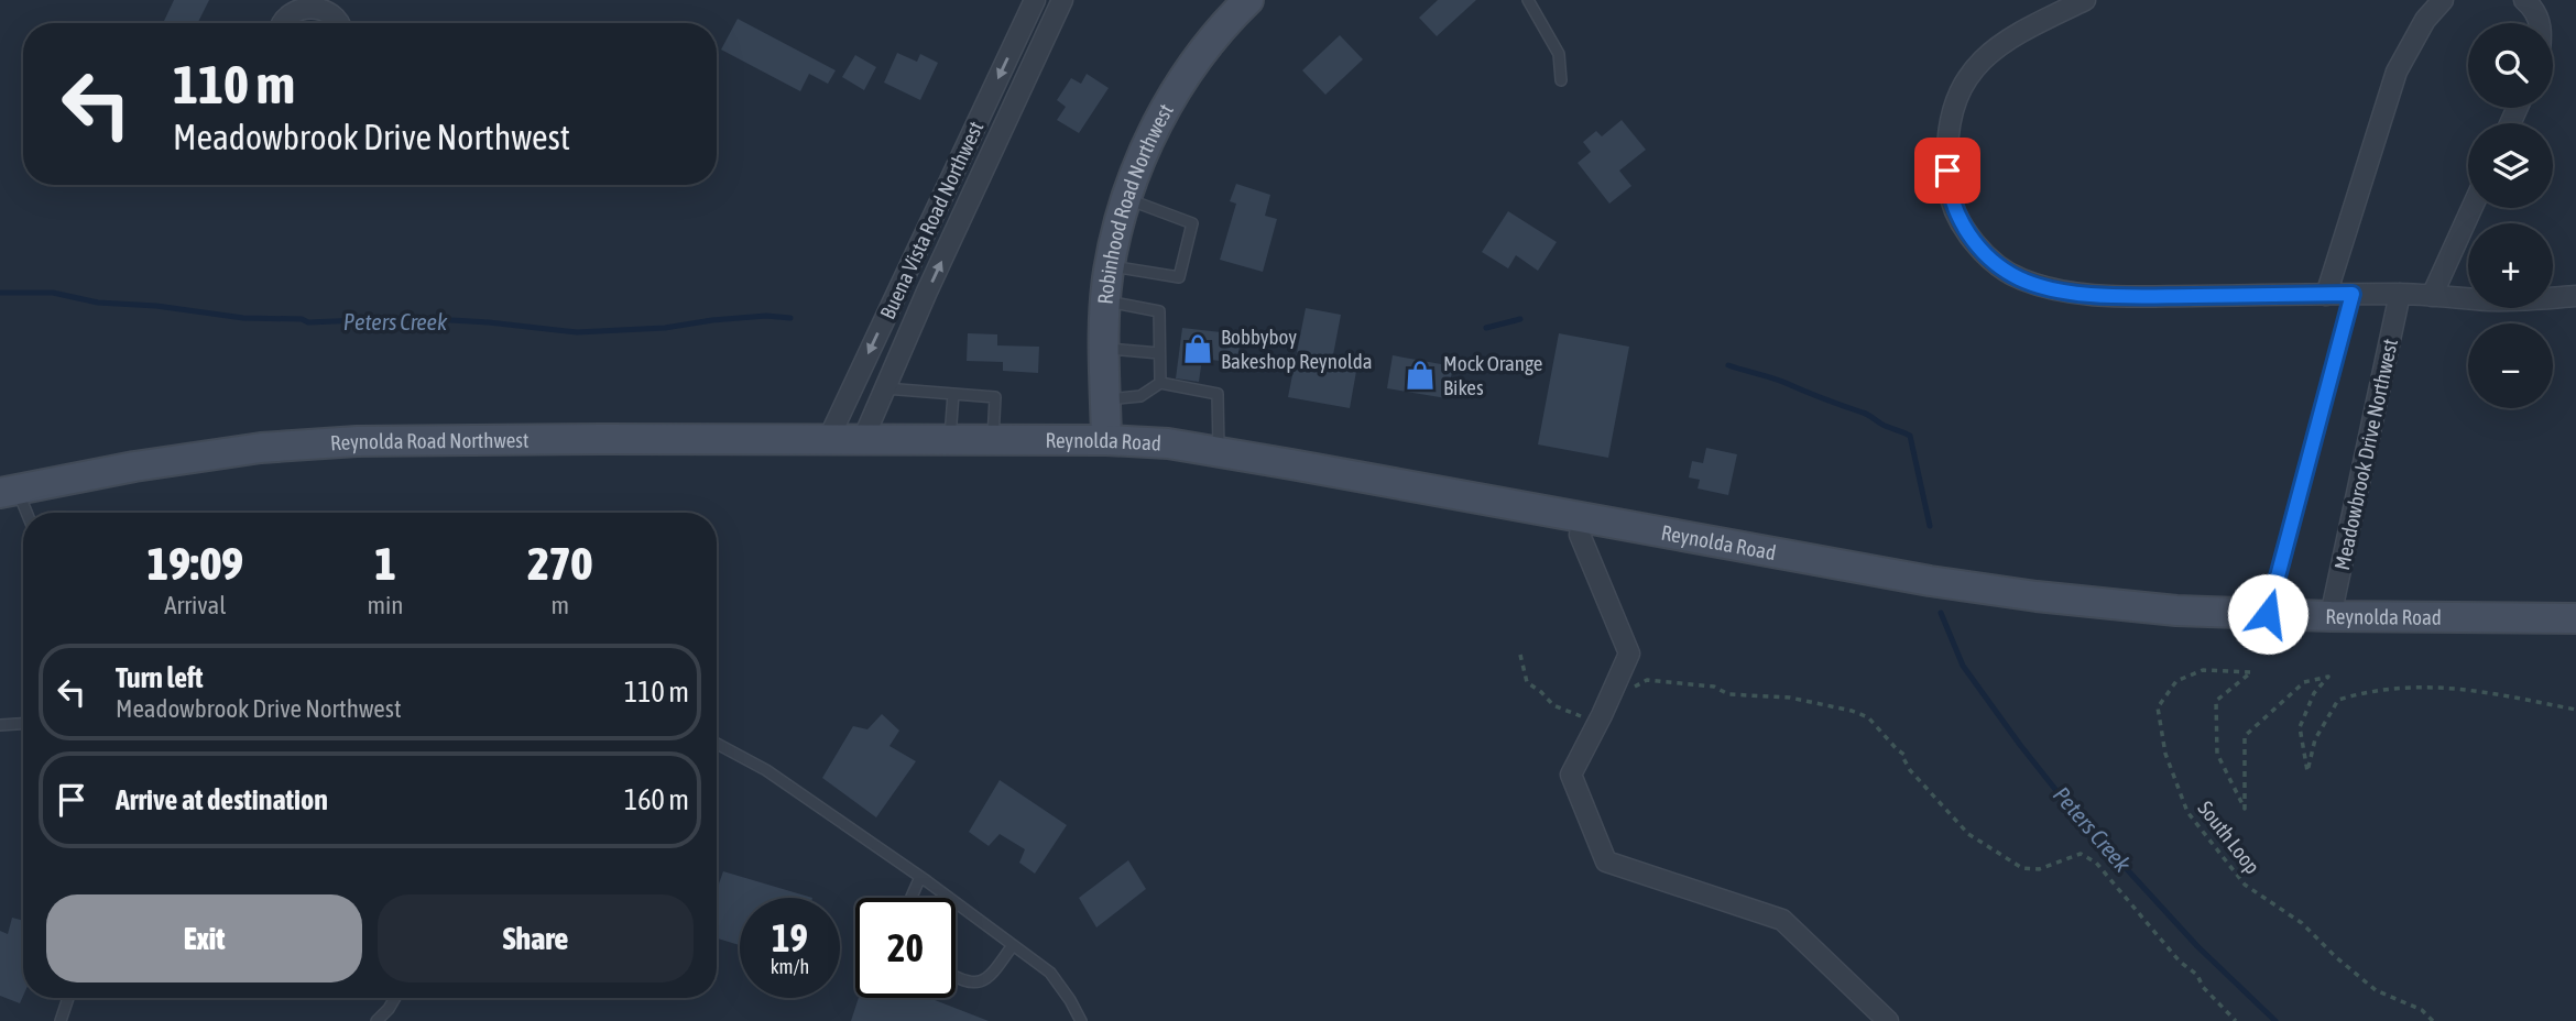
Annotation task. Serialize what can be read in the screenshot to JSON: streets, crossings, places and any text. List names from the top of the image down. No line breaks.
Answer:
{"streets":{"main road":["Robinhood Road Northwest","Reynolda Road Northwest","Reynolda Road"],"street":["Buena Vista Road Northwest","Meadowbrook Drive Northwest"],"path":["South Loop"]},"crossings":[["Robinhood Road Northwest","Reynolda Road"],["Buena Vista Road Northwest","Reynolda Road Northwest"],["Buena Vista Road Northwest","Reynolda Road"],["Reynolda Road Northwest","Reynolda Road"],["Reynolda Road","Meadowbrook Drive Northwest"]],"water":["Peters Creek"],"places":{"shop":["Bobbyboy Bakeshop Reynolda","Mock Orange Bikes"]},"page":{"map_buttons":["+","−"],"turn":["110 m","Meadowbrook Drive Northwest"],"eta":["19:09","Arrival","1","min","270","m"],"list":[{"name":"Turn left","note":"Meadowbrook Drive Northwest","value":"110 m"},{"name":"Arrive at destination","value":"160 m"}],"buttons":["Exit","Share"],"speed":"19 km/h","limit":"20"}}
